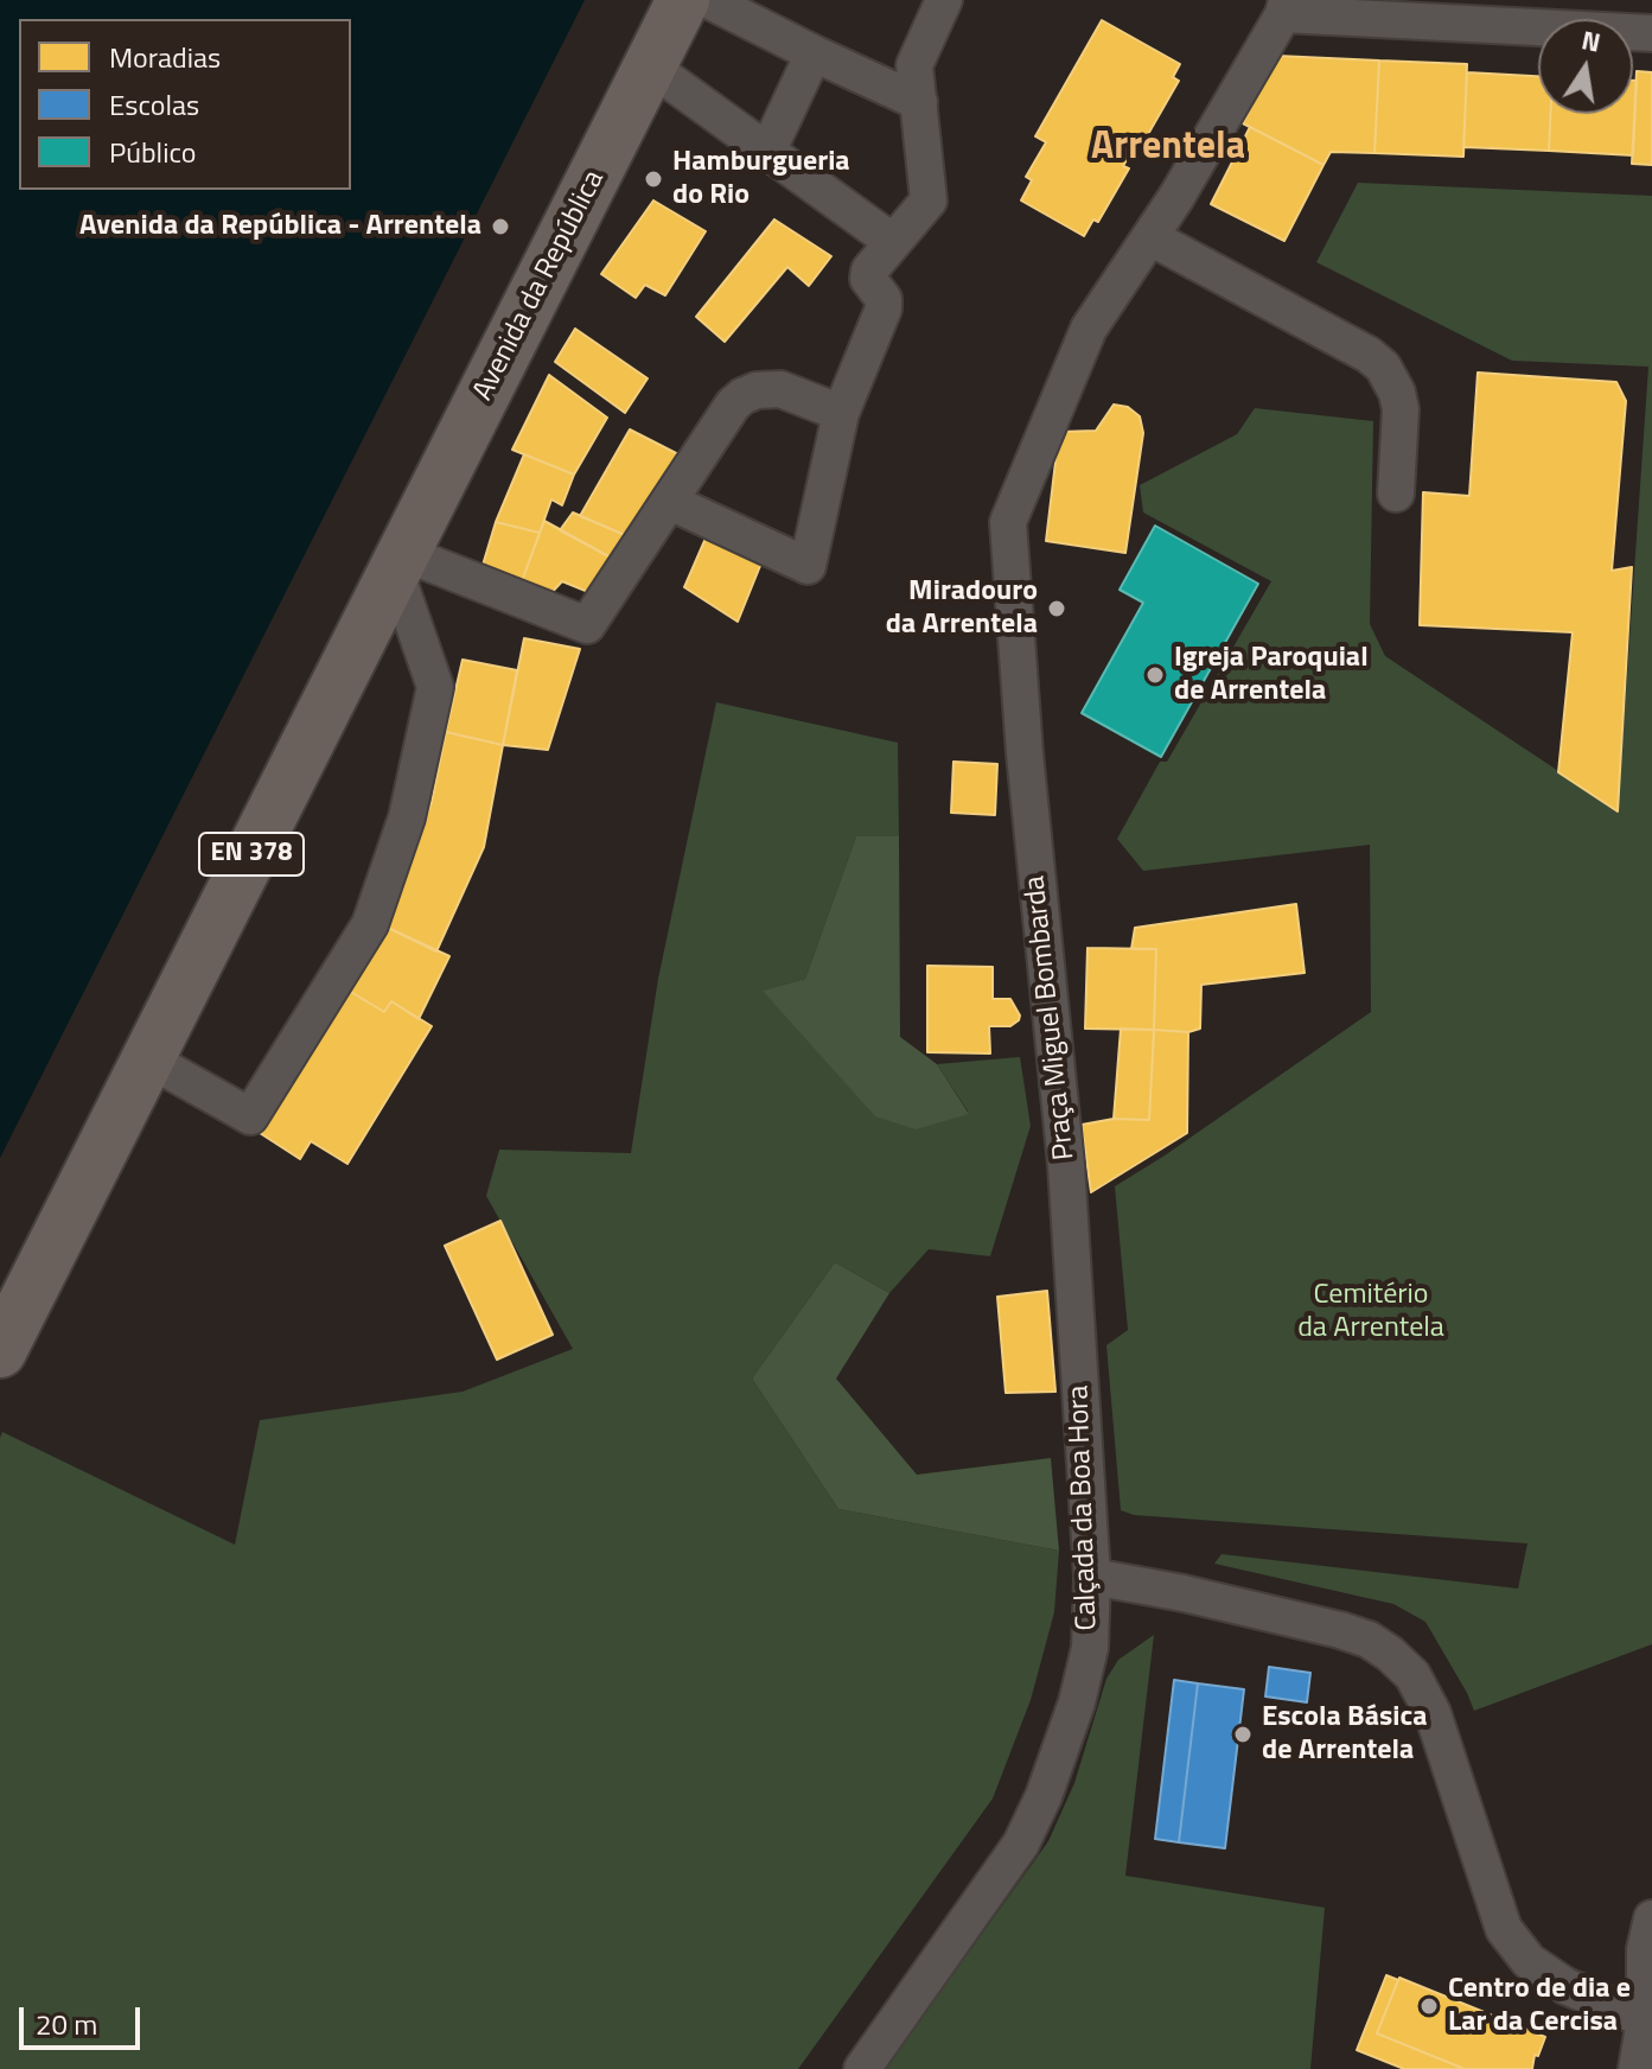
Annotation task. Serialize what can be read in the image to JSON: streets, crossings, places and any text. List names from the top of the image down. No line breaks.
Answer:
{"streets":{"main road":["Avenida da República","EN 378"],"street":["Praça Miguel Bombarda","Calçada da Boa Hora"]},"crossings":[["Praça Miguel Bombarda","Calçada da Boa Hora"]],"districts":["Arrentela"],"parks":["Cemitério da Arrentela"],"places":["Hamburgueria do Rio","Avenida da República - Arrentela","Miradouro da Arrentela","Igreja Paroquial de Arrentela","Escola Básica de Arrentela","Centro de dia e Lar da Cercisa"],"legend":["Moradias","Escolas","Público"],"scale_bar":"20 m","north":"top"}
